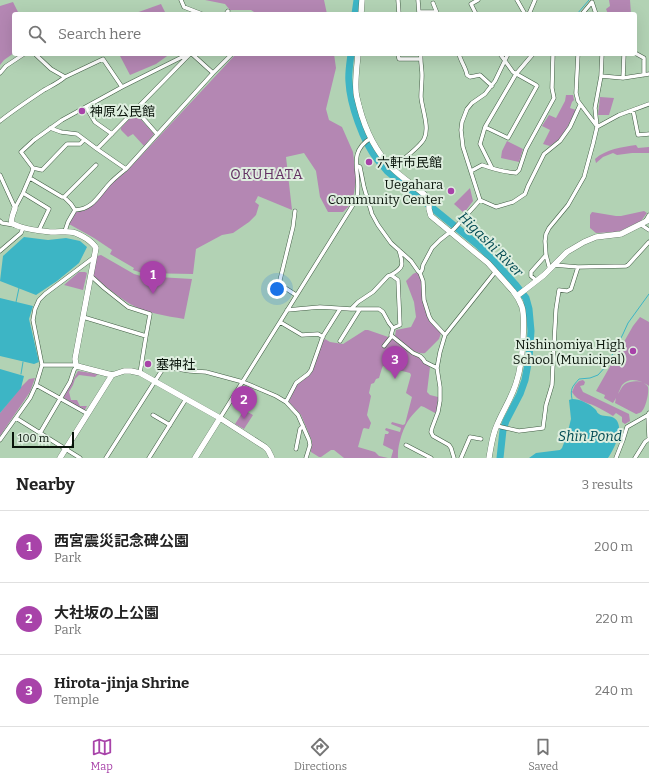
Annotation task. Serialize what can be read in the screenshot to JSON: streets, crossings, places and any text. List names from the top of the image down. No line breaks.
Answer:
{"districts":["OKUHATA"],"water":["Higashi River","Shin Pond"],"places":["神原公民館","六軒市民館","Uegahara Community Center","Nishinomiya High School (Municipal)","塞神社"],"scale_bar":"100 m","page":{"search":"Search here","pins":["1","3","2"],"scale":"100 m","heading":["Nearby","3 results"],"list":[{"mark":"1","name":"西宮震災記念碑公園","note":"Park","value":"200 m"},{"mark":"2","name":"大社坂の上公園","note":"Park","value":"220 m"},{"mark":"3","name":"Hirota-jinja Shrine","note":"Temple","value":"240 m"}],"nav":["Map","Directions","Saved"]}}
